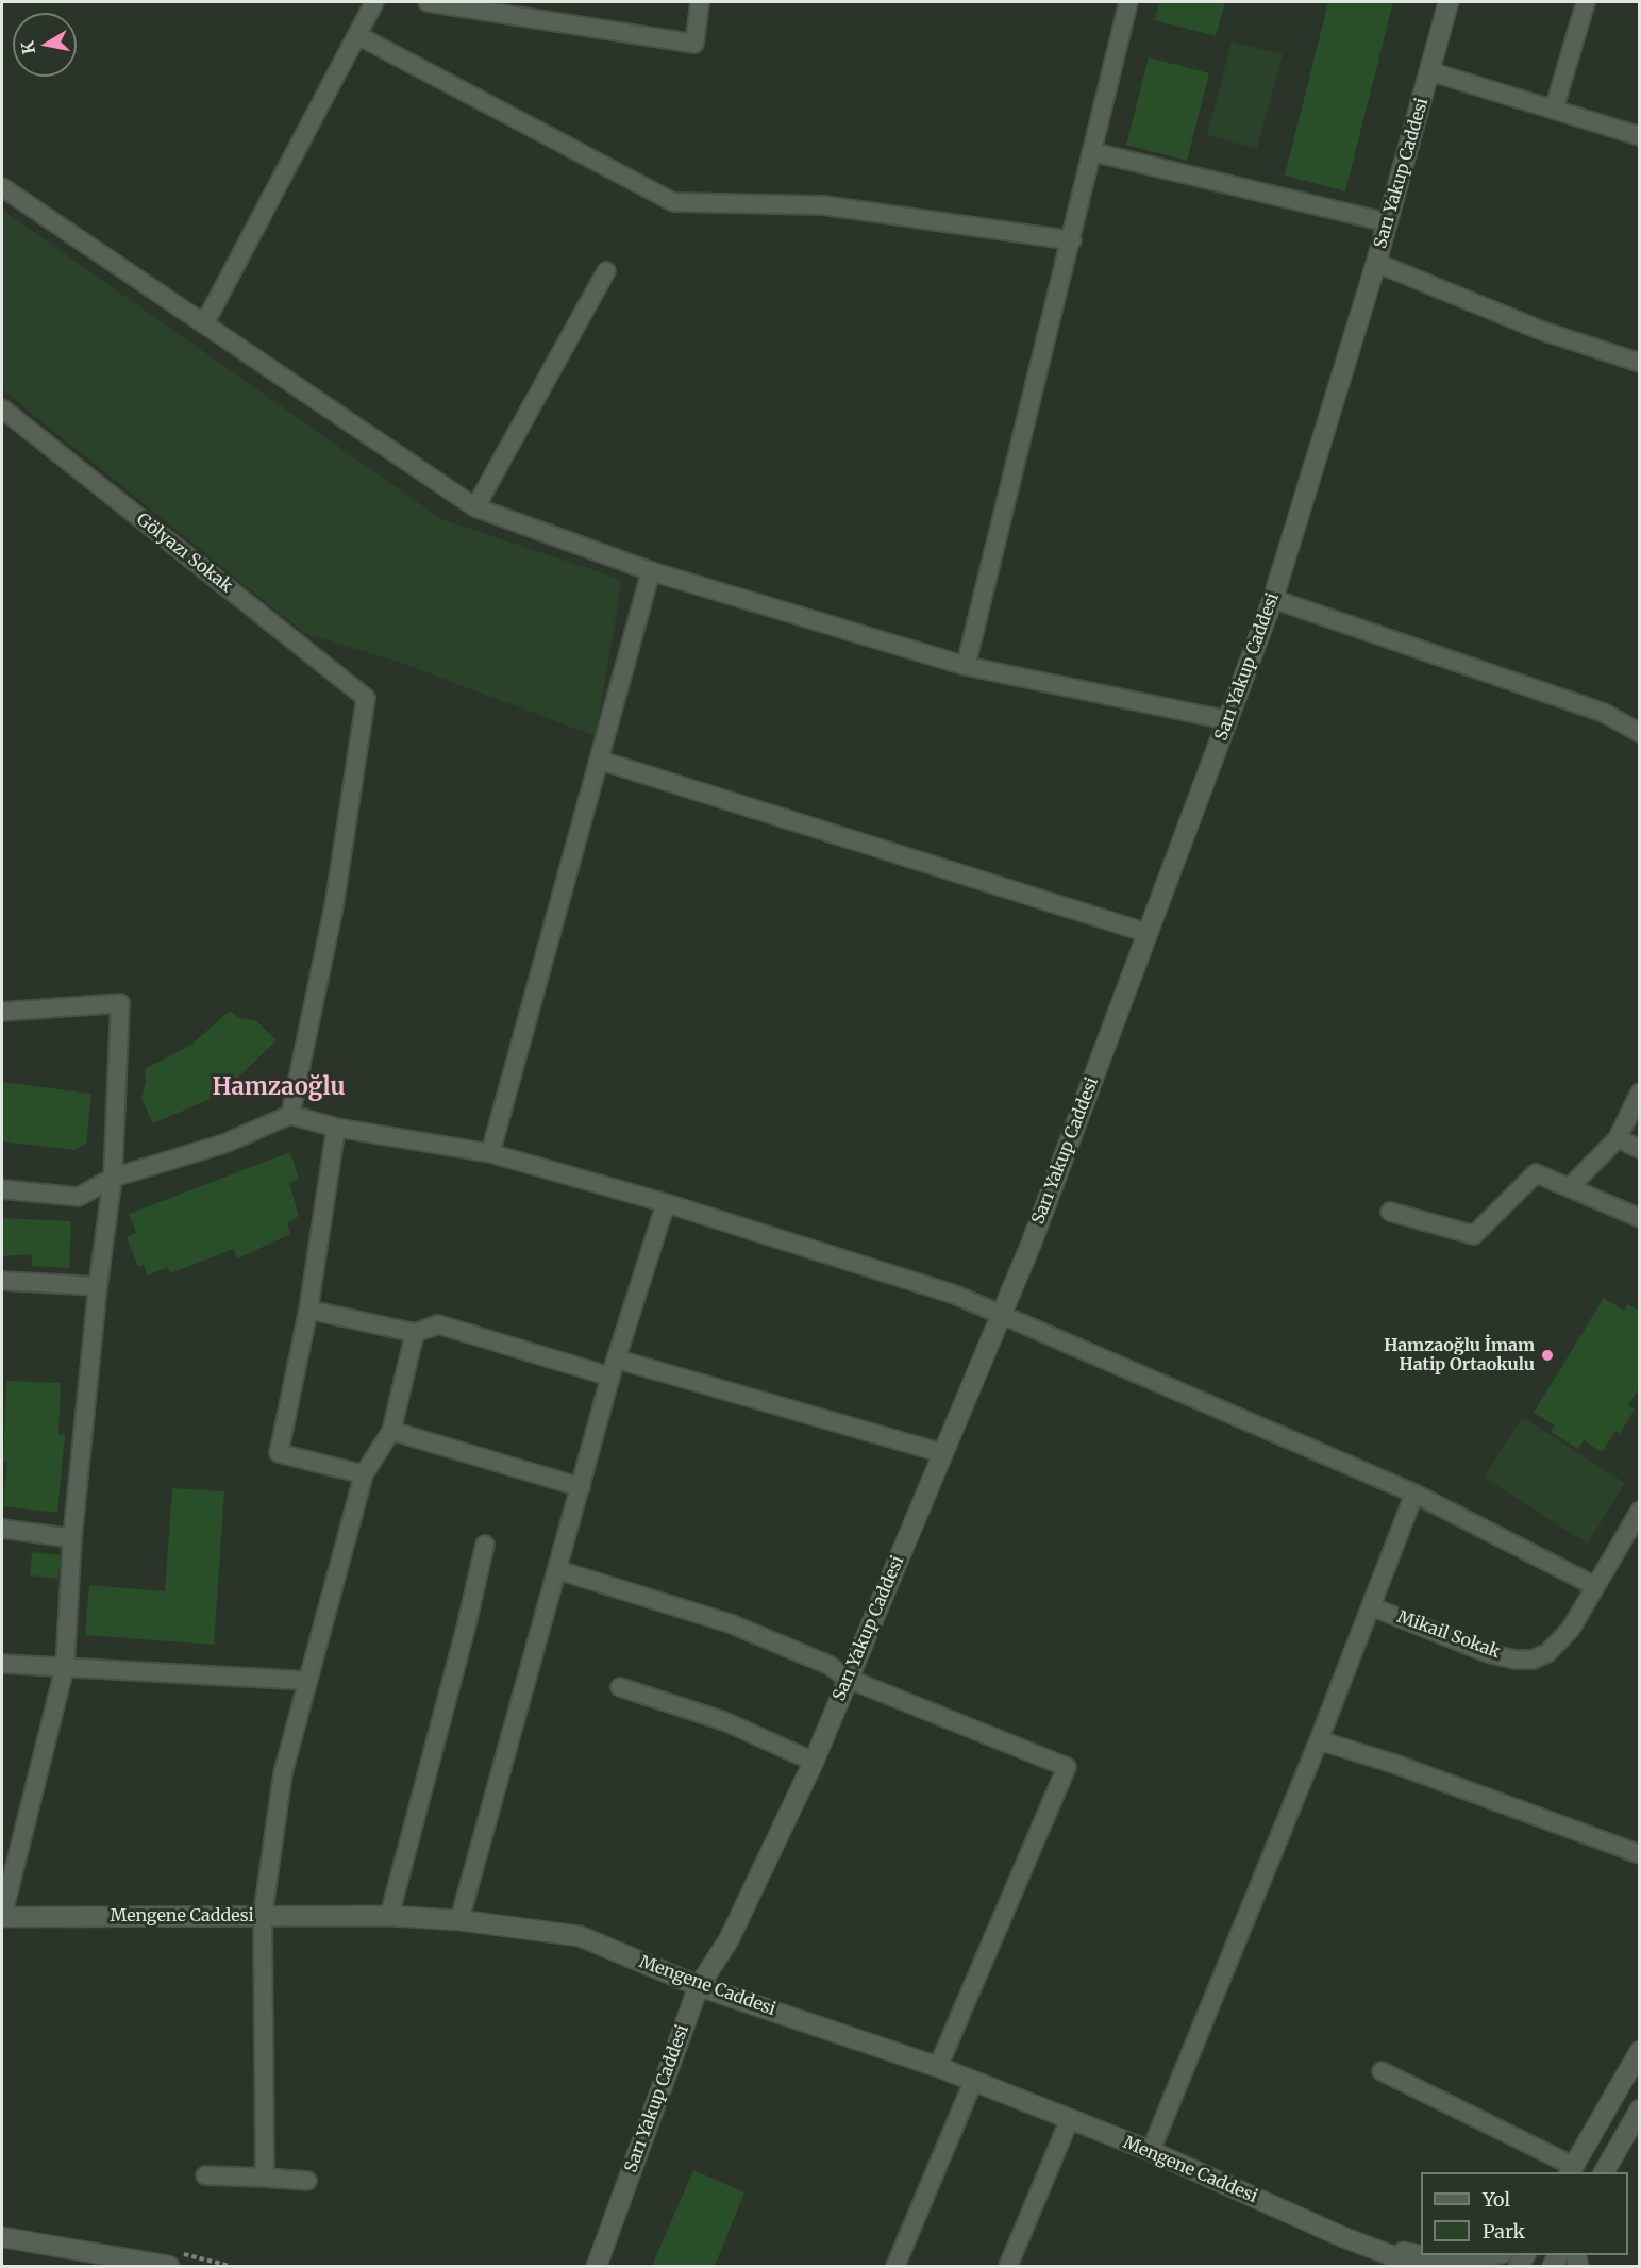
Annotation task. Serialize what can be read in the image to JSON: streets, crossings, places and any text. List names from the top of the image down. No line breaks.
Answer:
{"streets":{"street":["Sarı Yakup Caddesi","Gölyazı Sokak","Mikail Sokak","Mengene Caddesi"]},"crossings":[["Sarı Yakup Caddesi","Mengene Caddesi"]],"districts":["Hamzaoğlu"],"places":["Hamzaoğlu İmam Hatip Ortaokulu"],"legend":["Yol","Park"],"north":"left"}
